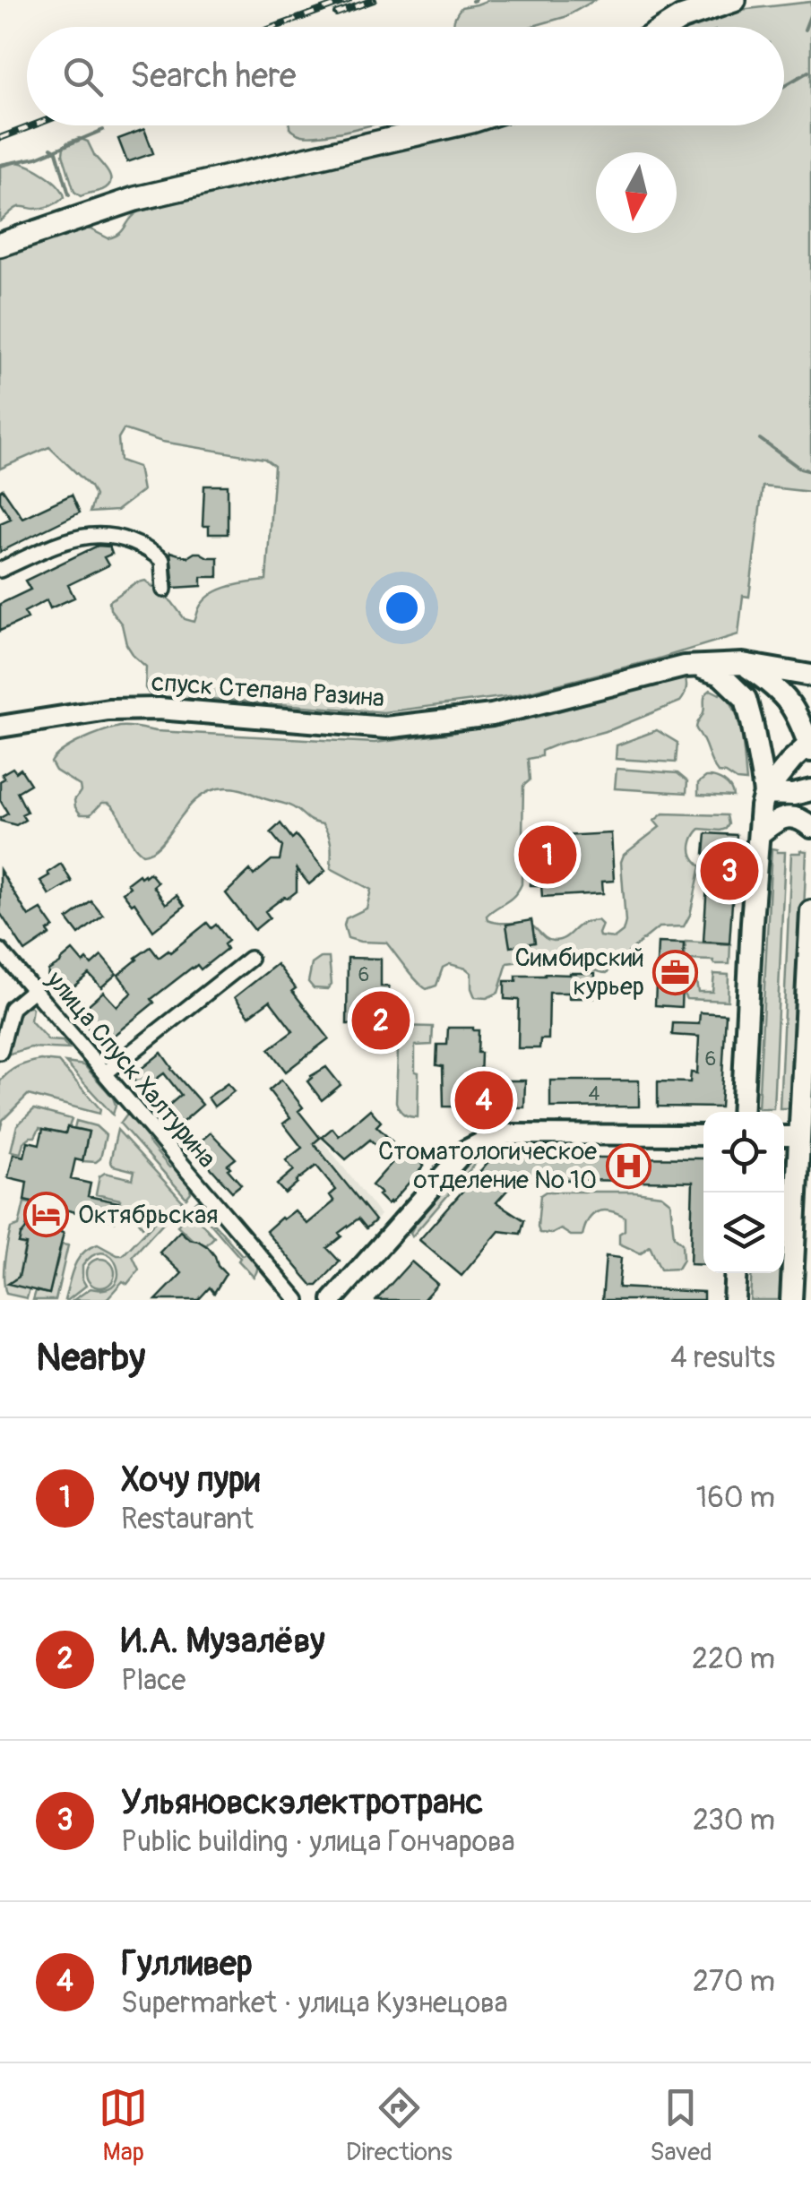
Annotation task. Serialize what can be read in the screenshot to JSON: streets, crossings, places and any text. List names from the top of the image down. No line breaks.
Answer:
{"streets":{"main road":["спуск Степана Разина"],"street":["улица Спуск Халтурина"]},"places":{"office":["Симбирский курьер"],"hospital":["Стоматологическое отделение № 10"],"hotel":["Октябрьская"]},"house_numbers":["6","6","4"],"north":"bottom","page":{"search":"Search here","pins":["1","3","2","4"],"heading":["Nearby","4 results"],"list":[{"mark":"1","name":"Хочу пури","note":"Restaurant","value":"160 m"},{"mark":"2","name":"И.А. Музалёву","note":"Place","value":"220 m"},{"mark":"3","name":"Ульяновскэлектротранс","note":"Public building · улица Гончарова","value":"230 m"},{"mark":"4","name":"Гулливер","note":"Supermarket · улица Кузнецова","value":"270 m"}],"nav":["Map","Directions","Saved"]}}
